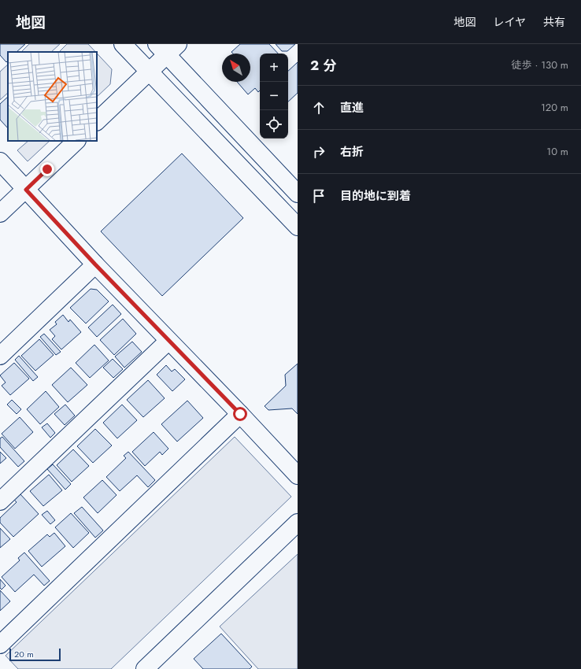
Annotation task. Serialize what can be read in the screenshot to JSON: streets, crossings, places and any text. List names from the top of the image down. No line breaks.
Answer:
{"scale_bar":"20 m","north":"top left","page":{"header":"地図","nav":["地図","レイヤ","共有"],"heading":["2 分","徒歩 · 130 m"],"map_buttons":["+","−"],"list":[["直進","120 m"],["右折","10 m"],"目的地に到着"],"scale":"20 m"}}
